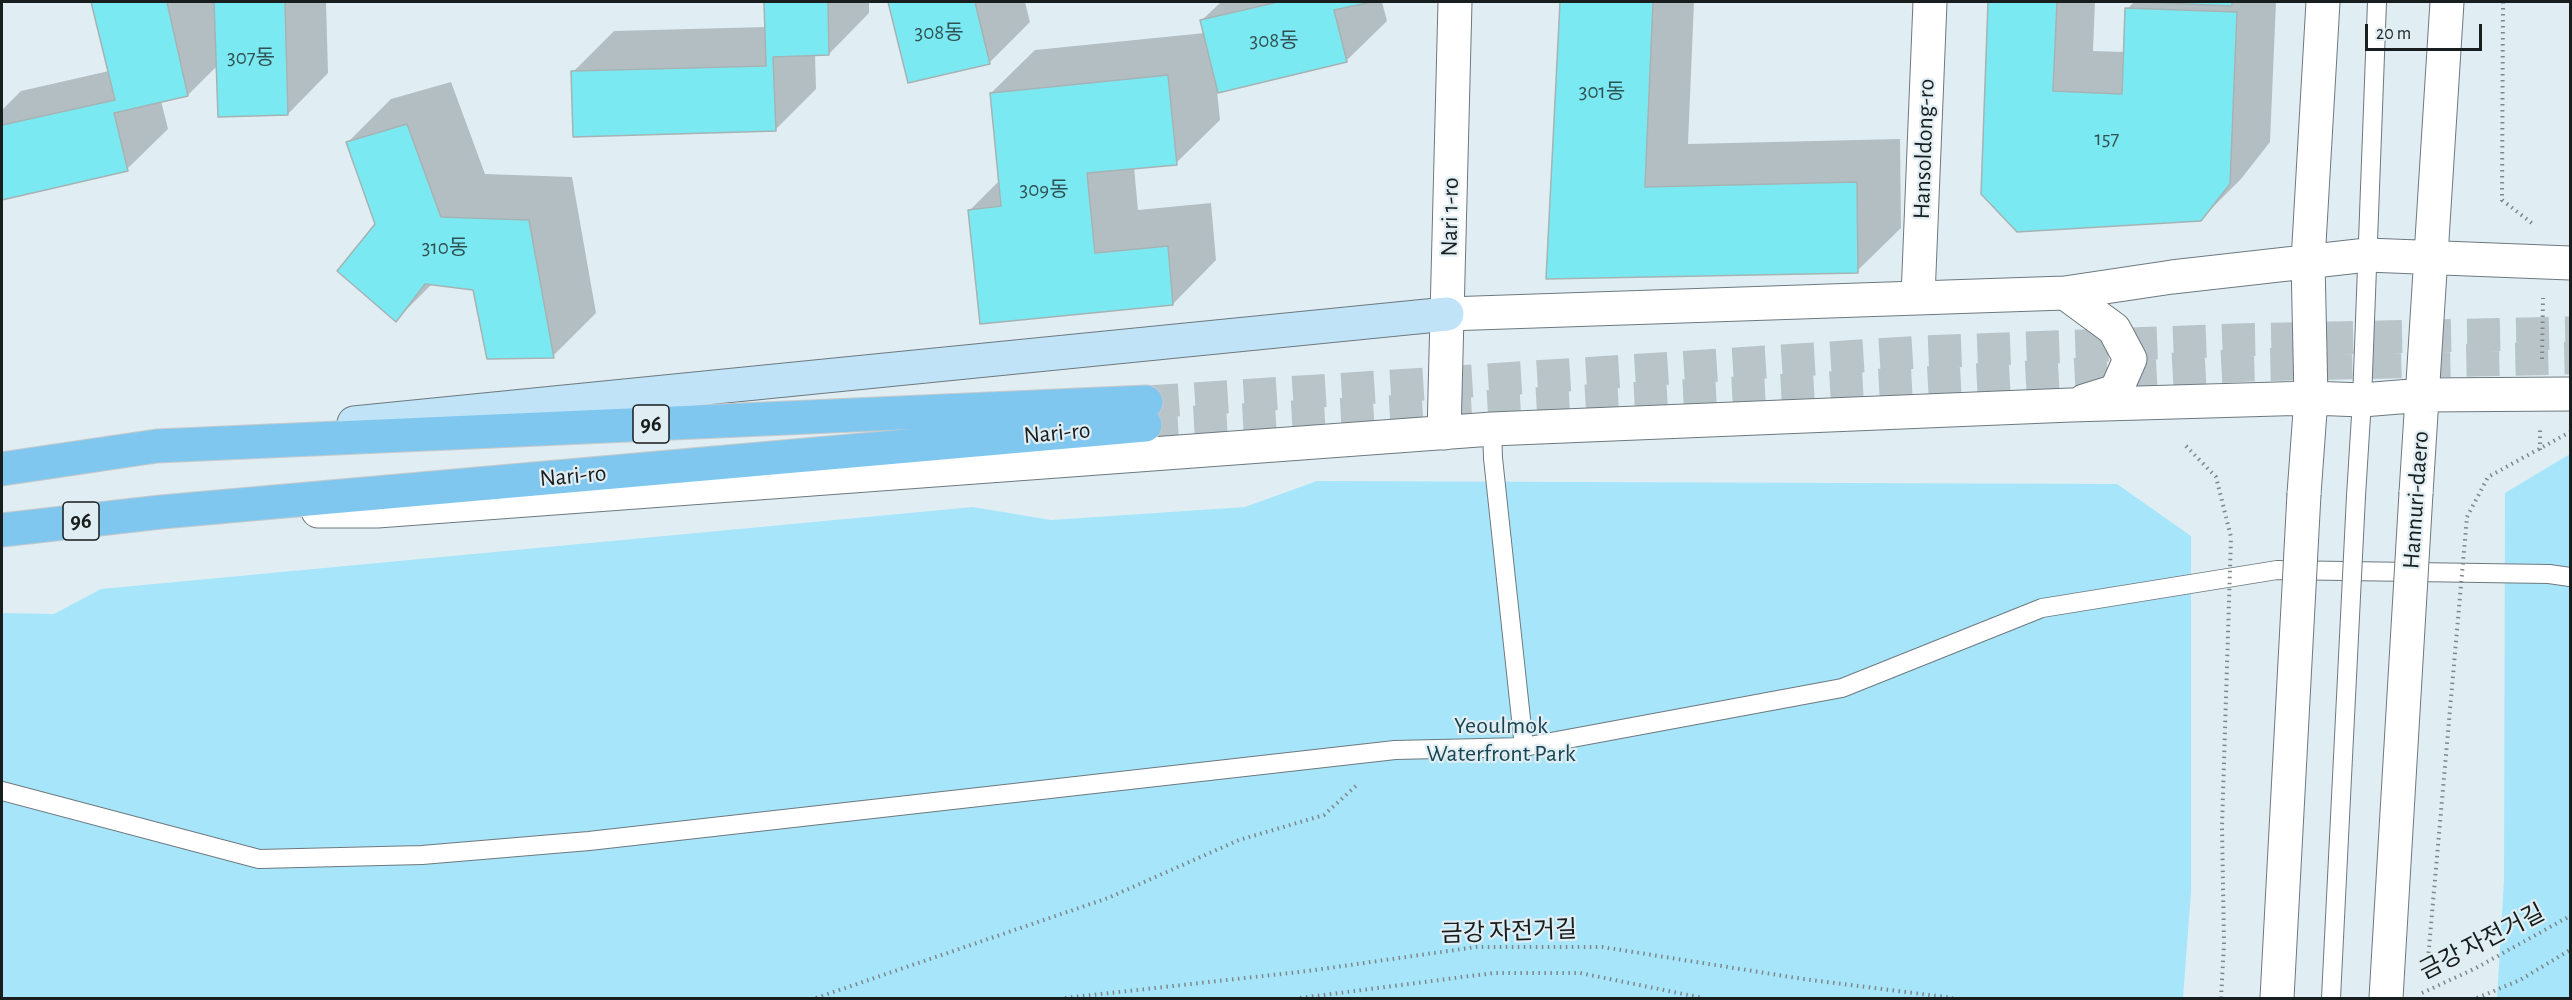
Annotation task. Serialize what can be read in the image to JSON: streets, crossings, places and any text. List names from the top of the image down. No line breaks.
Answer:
{"streets":{"main road":["96","Nari-ro"],"street":["Hansoldong-ro","Nari 1-ro","Hannuri-daero"],"path":["금강 자전거길"]},"crossings":[["96","Nari-ro"]],"parks":["Yeoulmok Waterfront Park"],"house_numbers":["308동","308동","307동","301동","157","309동","310동"],"scale_bar":"20 m"}
